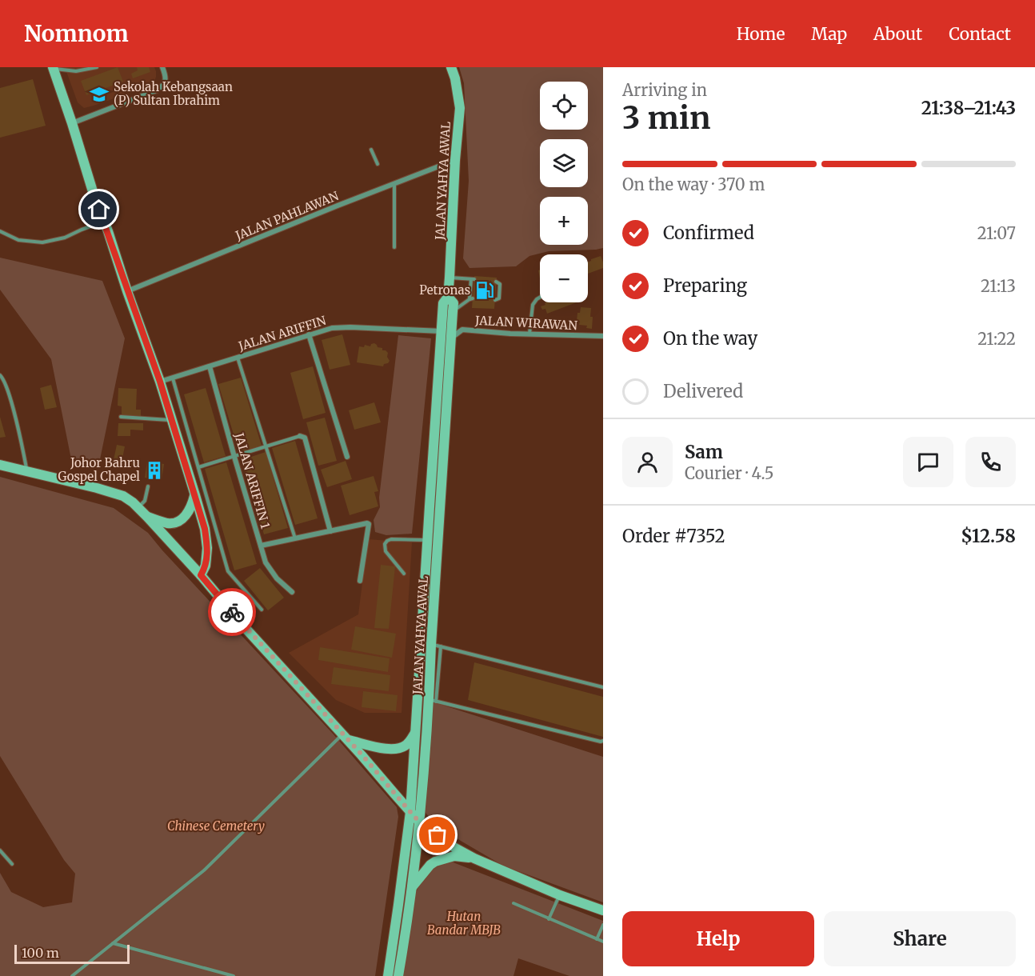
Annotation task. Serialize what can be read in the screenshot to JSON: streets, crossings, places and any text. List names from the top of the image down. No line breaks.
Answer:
{"streets":{"main road":["JALAN YAHYA AWAL"],"street":["JALAN PAHLAWAN","JALAN WIRAWAN","JALAN ARIFFIN","JALAN ARIFFIN 1"]},"crossings":[["JALAN YAHYA AWAL","JALAN PAHLAWAN"],["JALAN YAHYA AWAL","JALAN WIRAWAN"],["JALAN YAHYA AWAL","JALAN ARIFFIN"],["JALAN ARIFFIN","JALAN ARIFFIN 1"]],"parks":["Chinese Cemetery","Hutan Bandar MBJB"],"places":{"school or university":["Sekolah Kebangsaan (P) Sultan Ibrahim"],"fuel station":["Petronas"],"building":["Johor Bahru Gospel Chapel"]},"scale_bar":"100 m","page":{"header":"Nomnom","nav":["Home","Map","About","Contact"],"heading":["3 min","Arriving in","21:38–21:43"],"panel":["Sam","Courier · 4.5","Order #7352","$12.58"],"map_buttons":["+","−"],"bar":"On the way · 370 m","list":[["Confirmed","21:07"],["Preparing","21:13"],["On the way","21:22"],"Delivered"],"buttons":["Help","Share"],"scale":"100 m"}}
